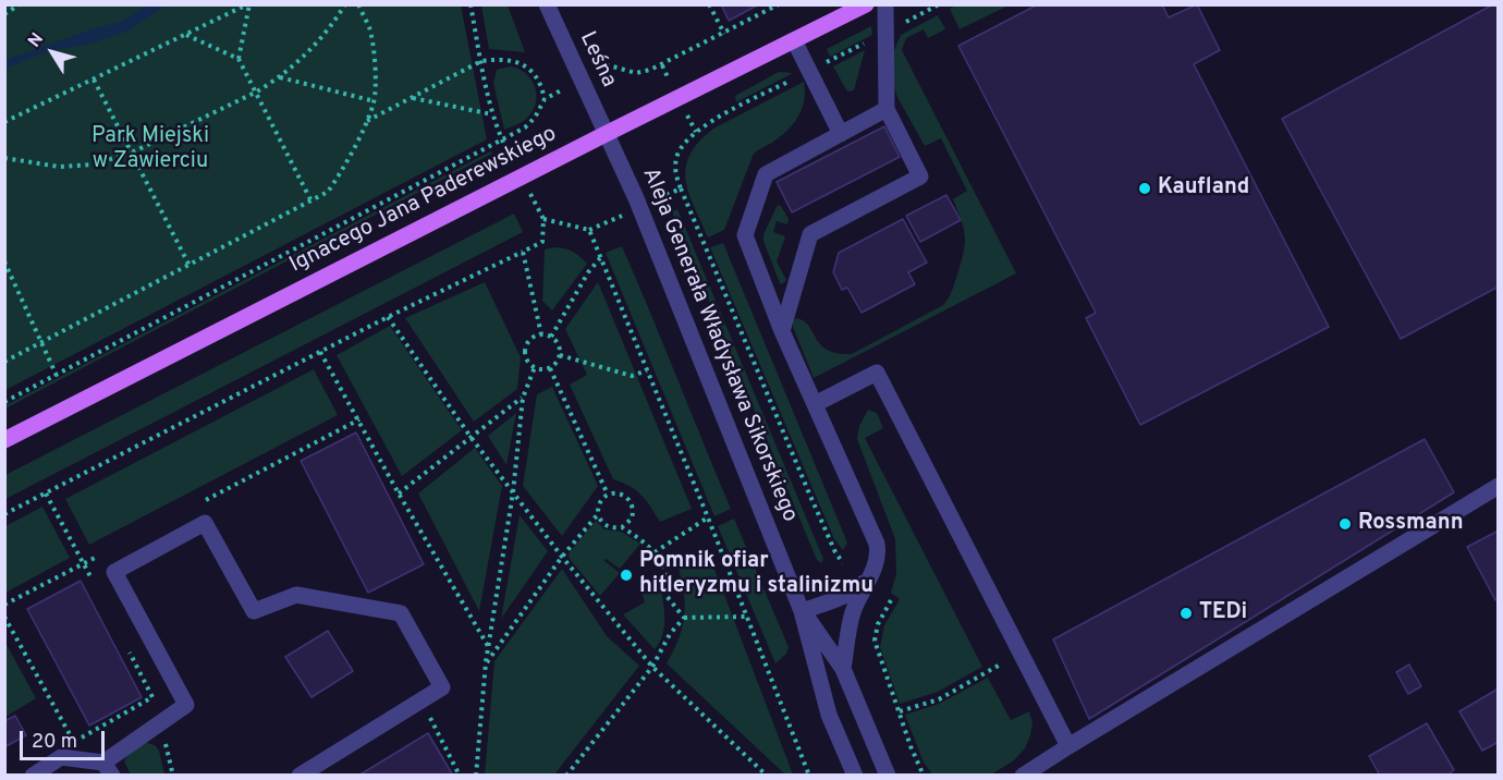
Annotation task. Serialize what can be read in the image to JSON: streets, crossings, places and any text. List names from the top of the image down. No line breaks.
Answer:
{"streets":{"main road":["Ignacego Jana Paderewskiego"],"street":["Leśna","Aleja Generała Władysława Sikorskiego"]},"crossings":[["Leśna","Ignacego Jana Paderewskiego"],["Leśna","Aleja Generała Władysława Sikorskiego"],["Ignacego Jana Paderewskiego","Aleja Generała Władysława Sikorskiego"]],"parks":["Park Miejski w Zawierciu"],"places":["Kaufland","Rossmann","Pomnik ofiar hitleryzmu i stalinizmu","TEDi"],"scale_bar":"20 m","north":"top left"}
